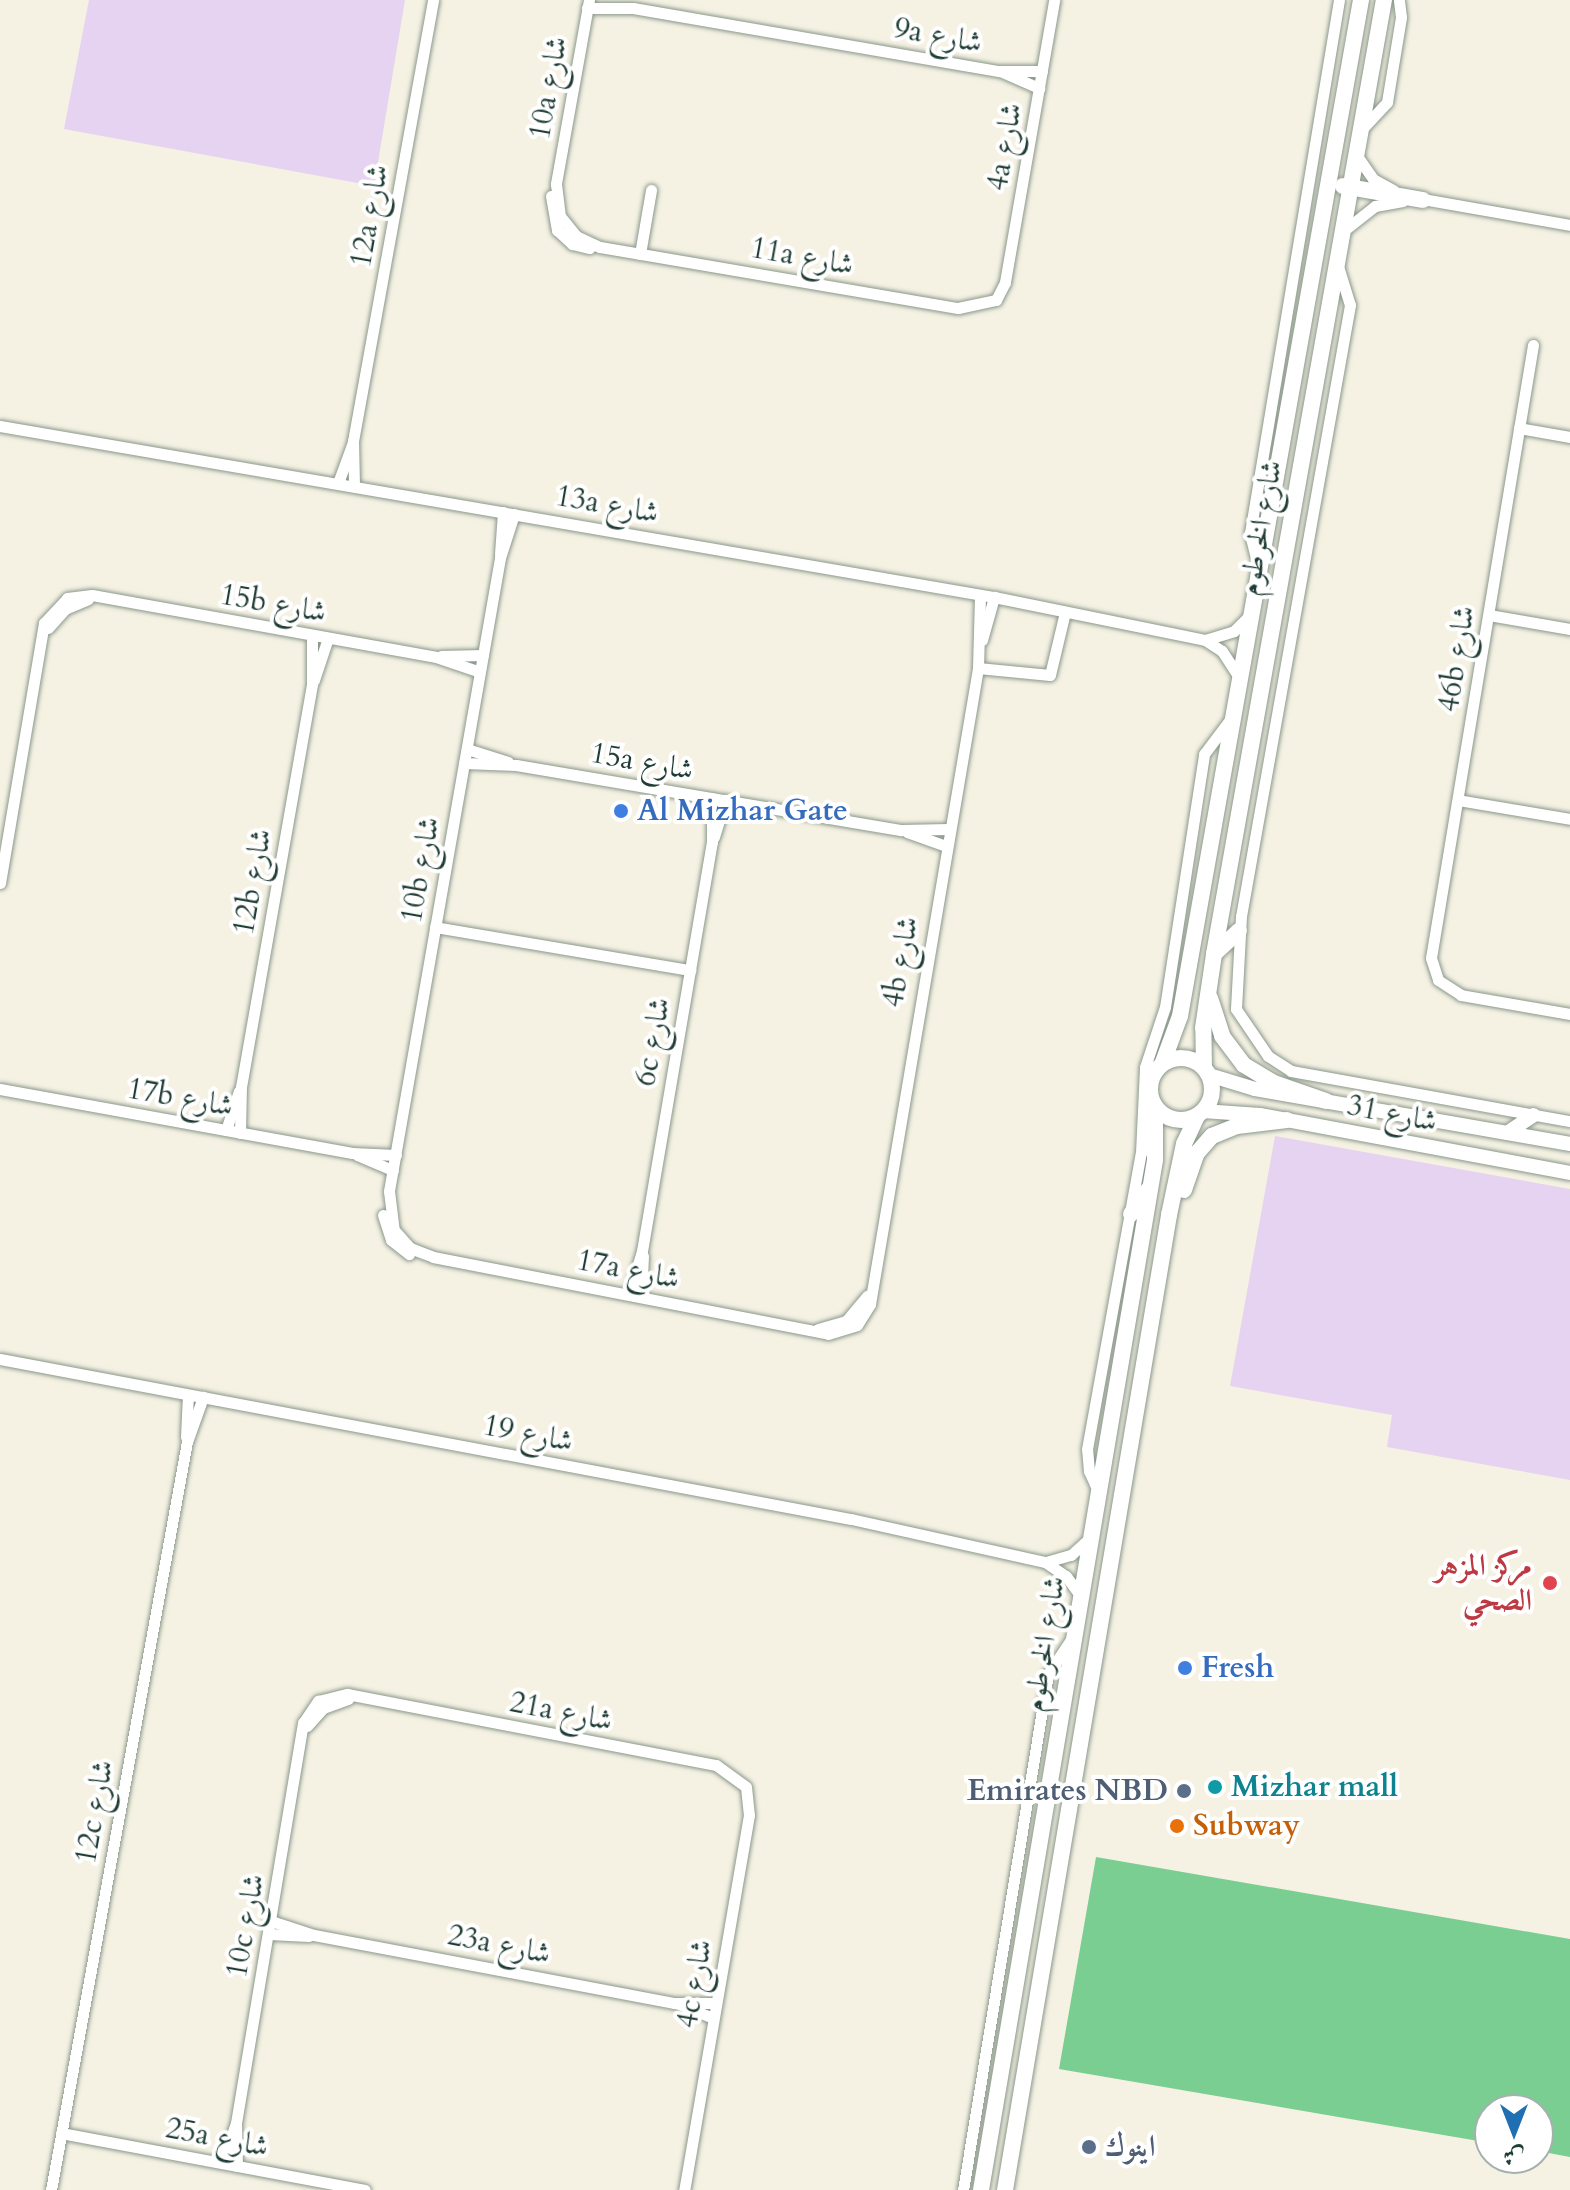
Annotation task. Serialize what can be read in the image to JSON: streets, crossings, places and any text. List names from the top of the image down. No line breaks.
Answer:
{"streets":{"main road":["شارع الخرطوم"],"street":["9a شارع","10a شارع","4a شارع","12a شارع","11a شارع","13a شارع","15b شارع","46b شارع","15a شارع","10b شارع","12b شارع","4b شارع","6c شارع","17b شارع","شارع 31","17a شارع","شارع 19","21a شارع","12c شارع","10c شارع","23a شارع","4c شارع","25a شارع"]},"crossings":[["9a شارع","10a شارع"],["9a شارع","4a شارع"],["10a شارع","11a شارع"],["4a شارع","11a شارع"],["12a شارع","13a شارع"],["13a شارع","10b شارع"],["13a شارع","4b شارع"],["شارع الخرطوم","شارع 31"],["شارع الخرطوم","شارع 19"],["15b شارع","10b شارع"],["15b شارع","12b شارع"],["15a شارع","10b شارع"],["15a شارع","4b شارع"],["15a شارع","6c شارع"],["10b شارع","17b شارع"],["10b شارع","17a شارع"],["12b شارع","17b شارع"],["4b شارع","17a شارع"],["6c شارع","17a شارع"],["شارع 19","12c شارع"],["21a شارع","10c شارع"],["21a شارع","4c شارع"],["12c شارع","25a شارع"],["10c شارع","23a شارع"],["10c شارع","25a شارع"],["23a شارع","4c شارع"]],"places":["Al Mizhar Gate","مركز المزهر الصحي","Fresh","Mizhar mall","Emirates NBD","Subway","اينوك"],"north":"bottom"}
